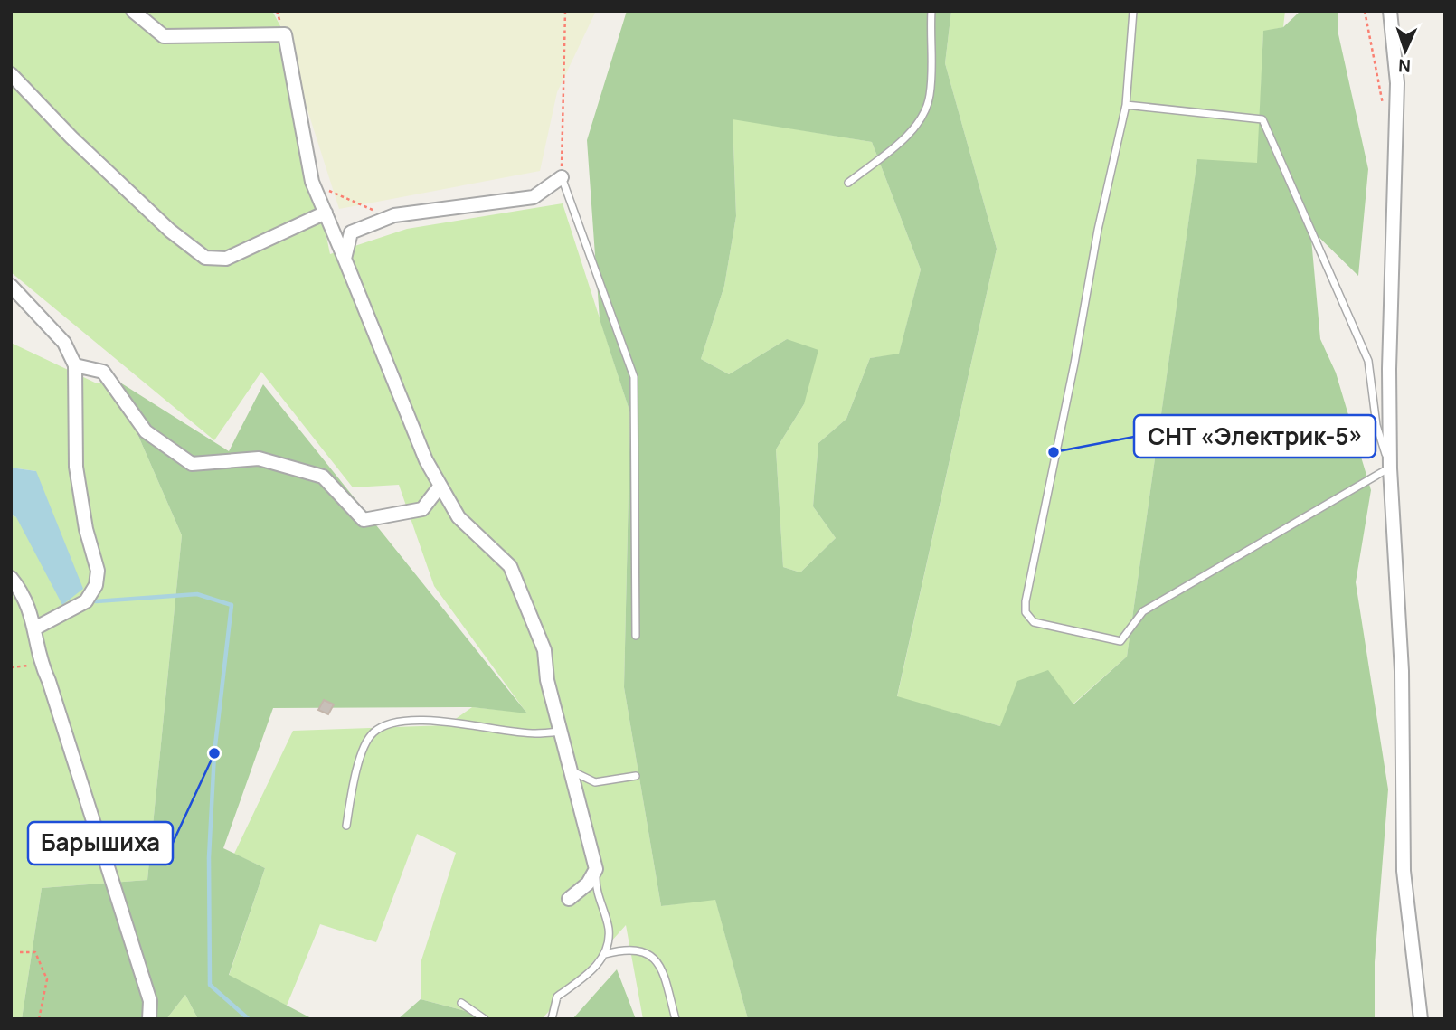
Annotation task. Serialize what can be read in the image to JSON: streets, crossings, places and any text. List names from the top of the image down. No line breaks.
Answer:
{"places":["СНТ «Электрик-5»","Барышиха"],"north":"bottom"}
